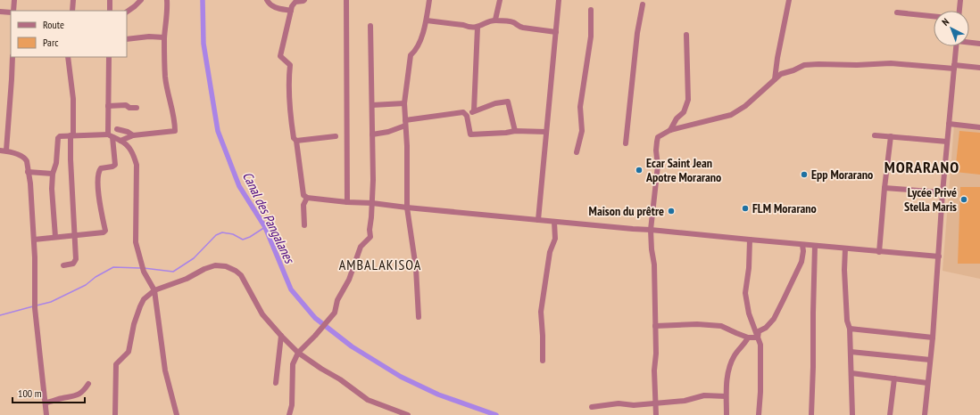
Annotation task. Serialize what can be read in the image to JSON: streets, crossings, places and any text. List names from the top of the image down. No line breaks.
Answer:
{"districts":["MORARANO","AMBALAKISOA"],"water":["Canal des Pangalanes"],"places":["Ecar Saint Jean Apotre Morarano","Epp Morarano","Lycée Privé Stella Maris","FLM Morarano","Maison du prêtre"],"legend":["Route","Parc"],"scale_bar":"100 m","north":"top left"}
